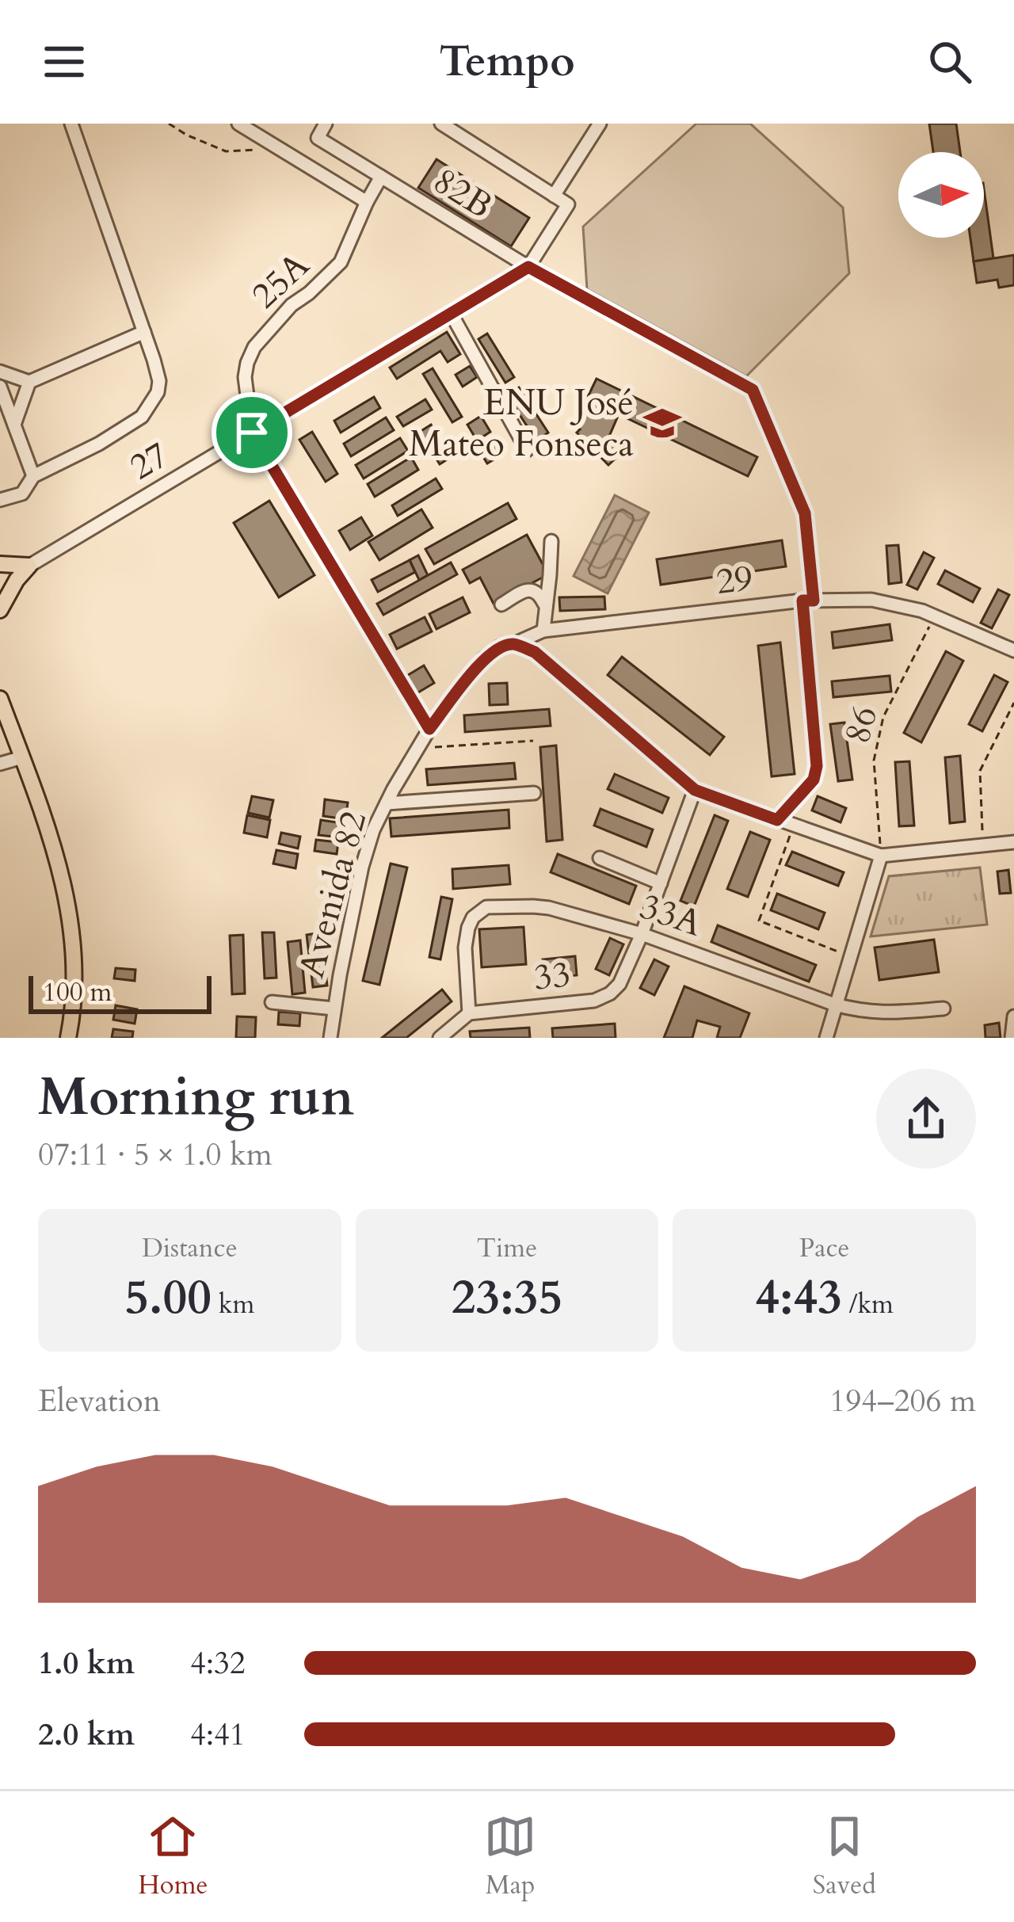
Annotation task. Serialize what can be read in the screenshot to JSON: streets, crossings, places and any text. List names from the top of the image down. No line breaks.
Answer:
{"streets":{"street":["82B","25A","27","29","Avenida 82","33A","33"],"path":["86"]},"crossings":[["82B","25A"],["82B","27"],["25A","27"],["29","86"],["29","Avenida 82"],["33A","33"]],"places":{"school or university":["ENU José Mateo Fonseca"]},"scale_bar":"100 m","north":"right","page":{"header":"Tempo","scale":"100 m","heading":["Morning run","07:11 · 5 × 1.0 km"],"stats":[["Distance","5.00 km"],["Time","23:35"],["Pace","4:43 /km"]],"chart":["Elevation","194–206 m"],"list":[{"name":"1.0 km","note":"4:32"},{"name":"2.0 km","note":"4:41"}],"tabs":["Home","Map","Saved"]}}
